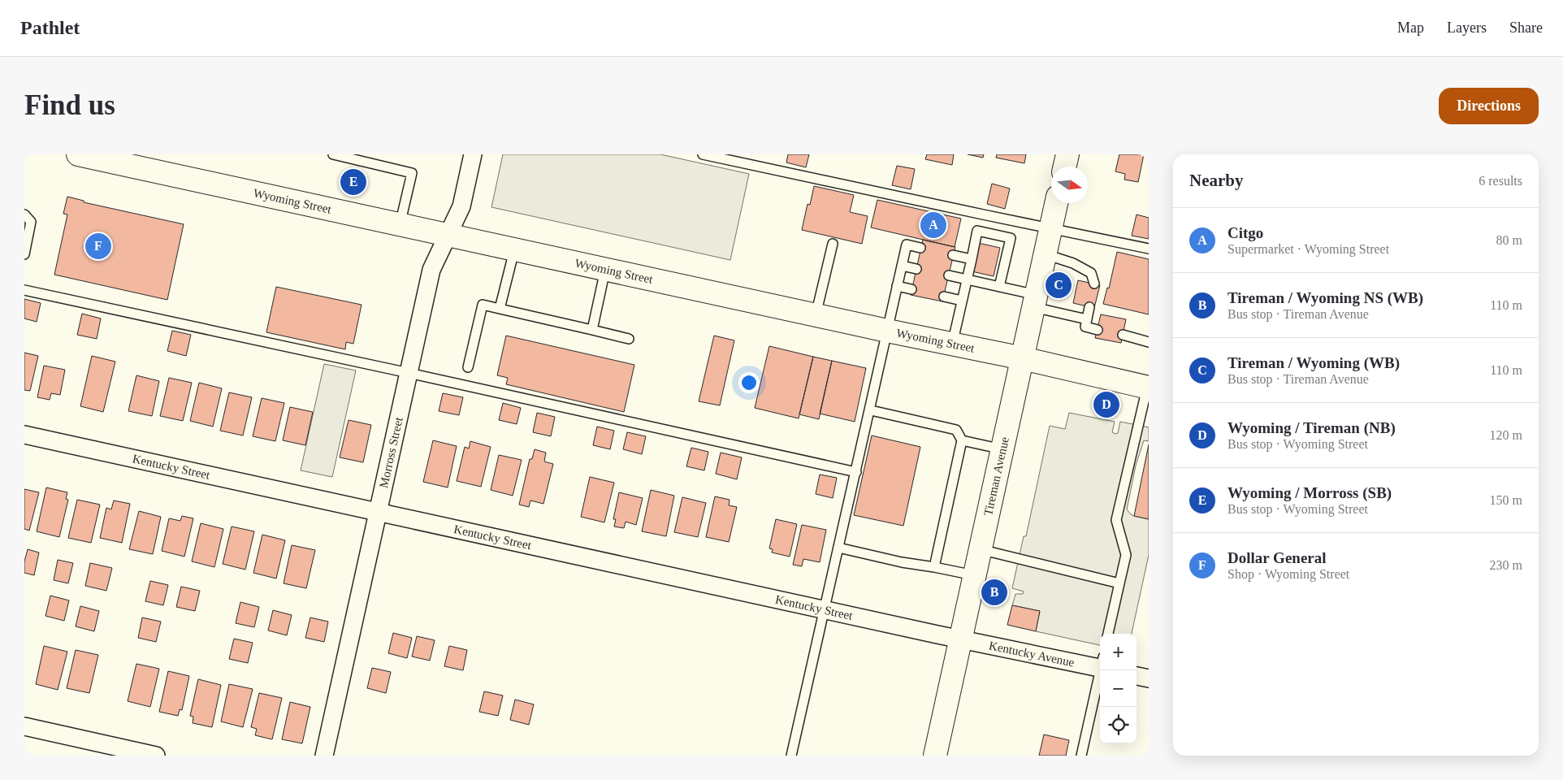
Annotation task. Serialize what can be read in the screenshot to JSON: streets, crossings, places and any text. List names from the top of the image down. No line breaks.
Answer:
{"streets":{"street":["Wyoming Street","Morross Street","Kentucky Street","Tireman Avenue","Kentucky Avenue"]},"crossings":[["Wyoming Street","Morross Street"],["Wyoming Street","Tireman Avenue"],["Morross Street","Kentucky Street"],["Kentucky Street","Tireman Avenue"],["Kentucky Street","Kentucky Avenue"],["Tireman Avenue","Kentucky Avenue"]],"north":"right","page":{"header":"Pathlet","nav":["Map","Layers","Share"],"buttons":"Directions","title":"Find us","heading":["Nearby","6 results"],"pins":["E","A","F","C","D","B"],"list":[{"mark":"A","name":"Citgo","note":"Supermarket · Wyoming Street","value":"80 m"},{"mark":"B","name":"Tireman / Wyoming NS (WB)","note":"Bus stop · Tireman Avenue","value":"110 m"},{"mark":"C","name":"Tireman / Wyoming (WB)","note":"Bus stop · Tireman Avenue","value":"110 m"},{"mark":"D","name":"Wyoming / Tireman (NB)","note":"Bus stop · Wyoming Street","value":"120 m"},{"mark":"E","name":"Wyoming / Morross (SB)","note":"Bus stop · Wyoming Street","value":"150 m"},{"mark":"F","name":"Dollar General","note":"Shop · Wyoming Street","value":"230 m"}],"map_buttons":["+","−"]}}
